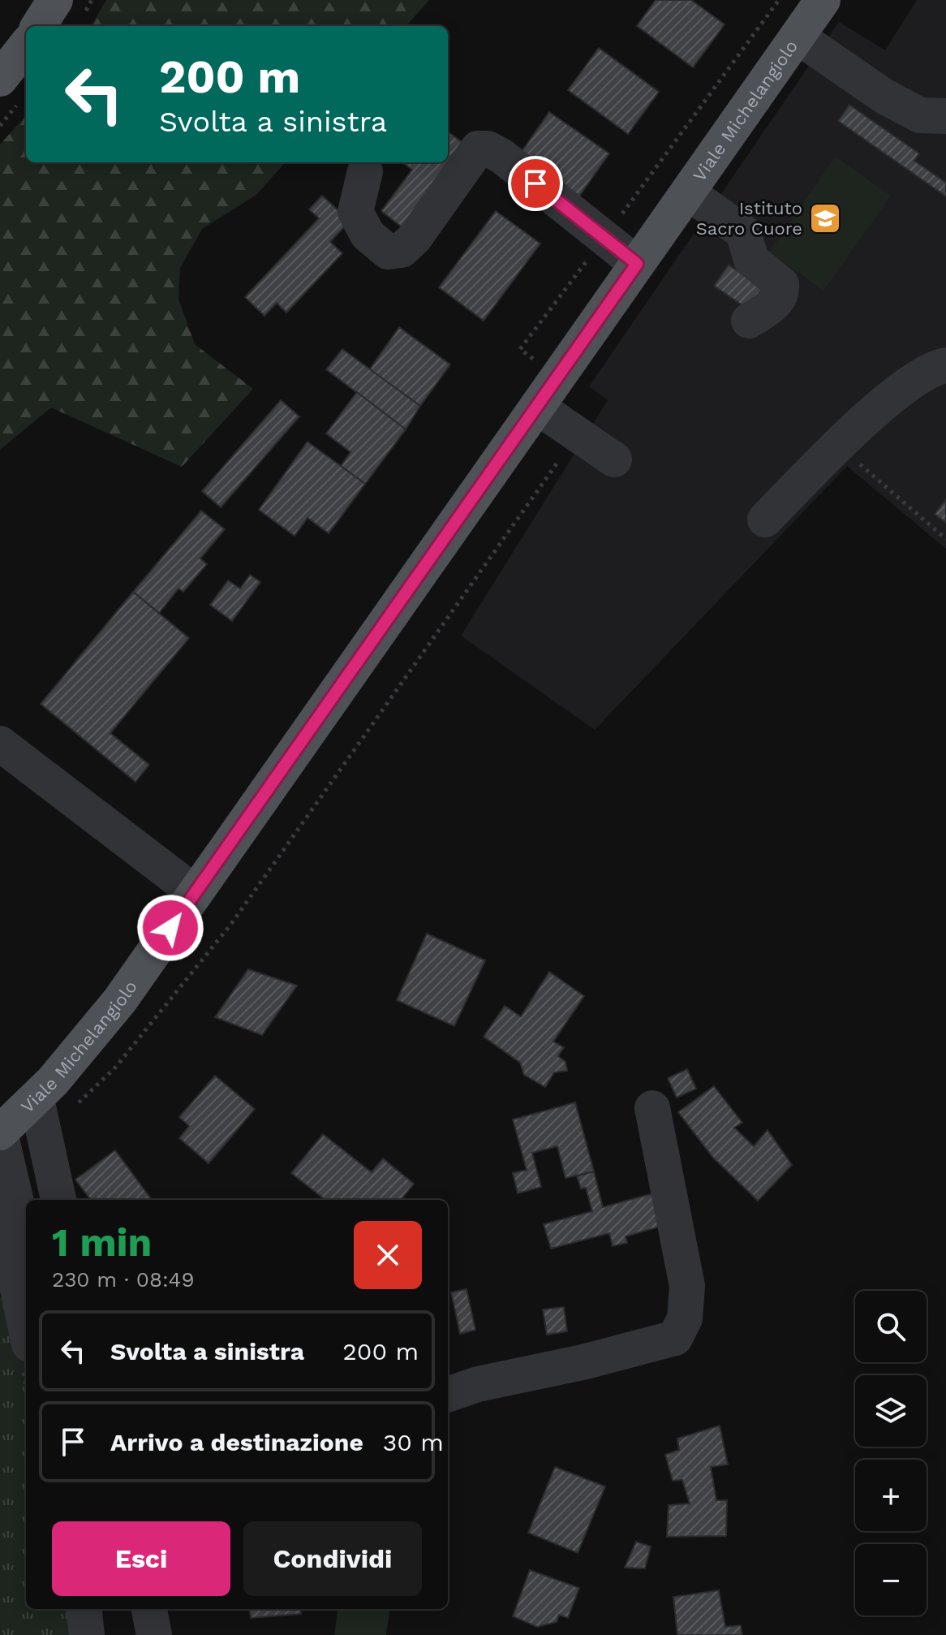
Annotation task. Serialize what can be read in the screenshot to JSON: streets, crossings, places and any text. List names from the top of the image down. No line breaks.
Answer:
{"streets":{"main road":["Viale Michelangiolo"]},"places":{"school or university":["Istituto Sacro Cuore"]},"page":{"turn":["200 m","Svolta a sinistra"],"heading":["1 min","230 m · 08:49"],"map_buttons":["+","−"],"list":[{"name":"Svolta a sinistra","value":"200 m"},{"name":"Arrivo a destinazione","value":"30 m"}],"buttons":["Esci","Condividi"]}}
